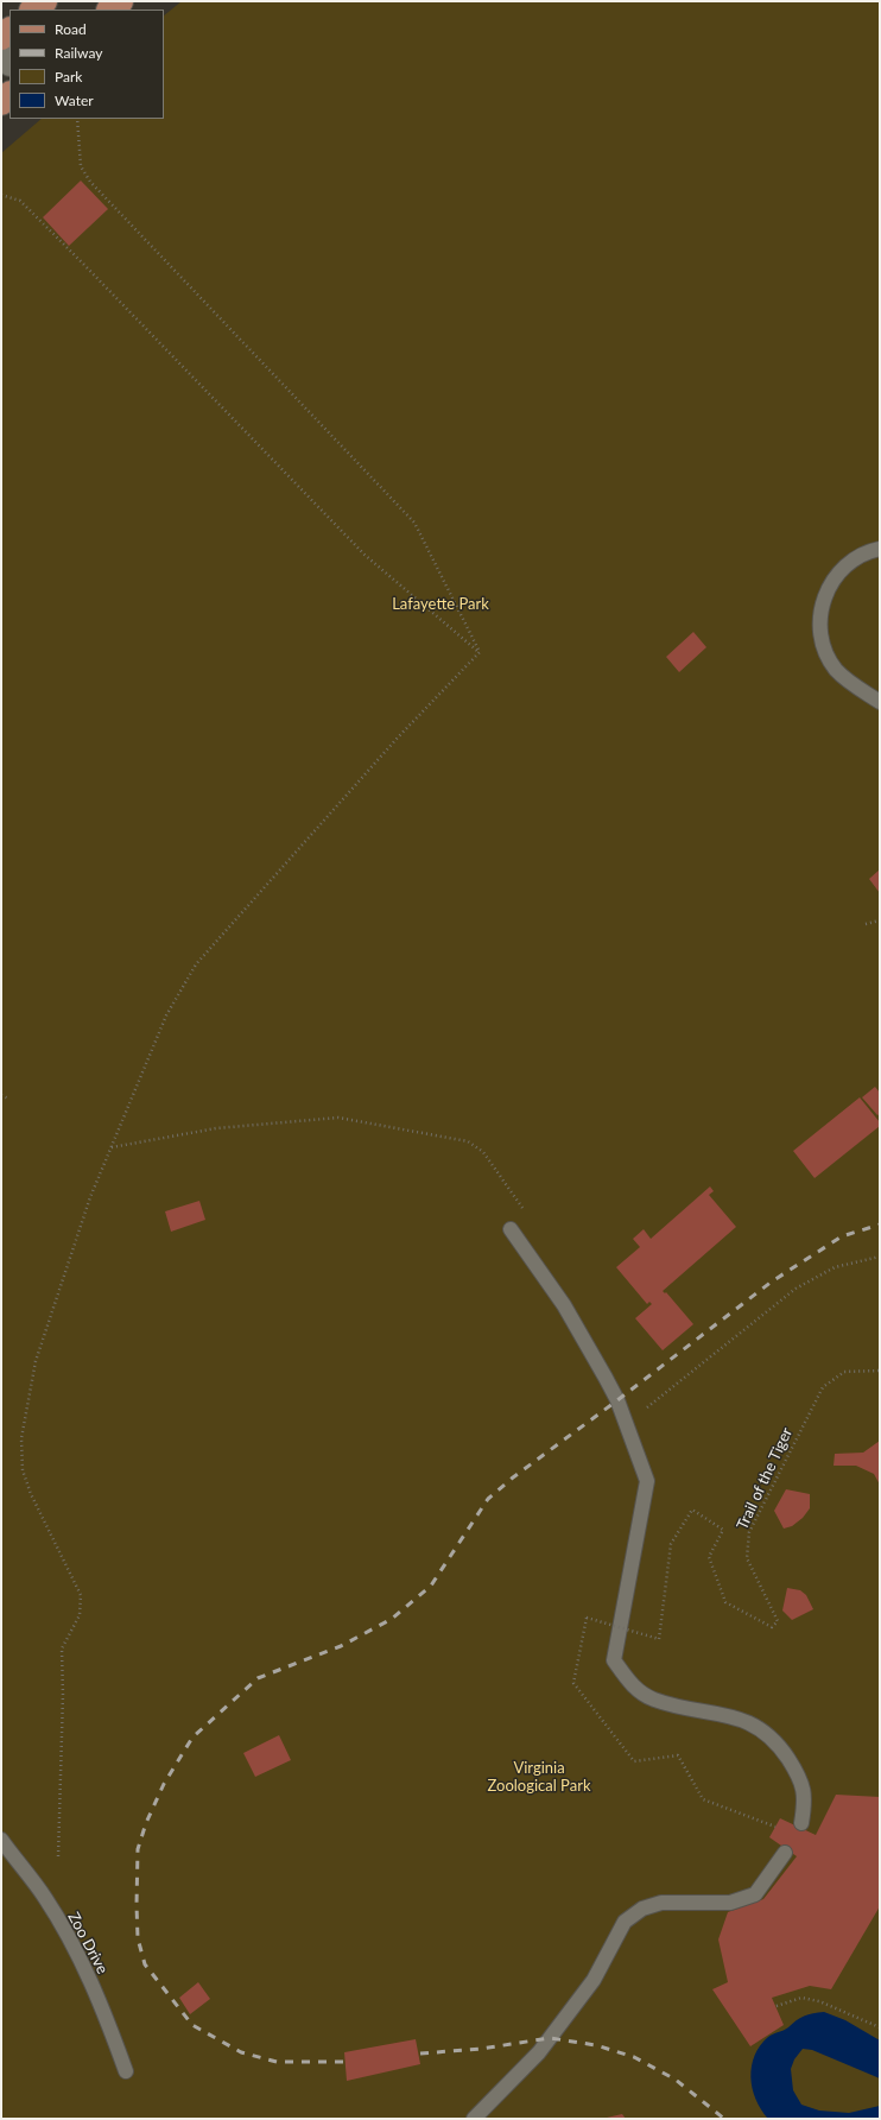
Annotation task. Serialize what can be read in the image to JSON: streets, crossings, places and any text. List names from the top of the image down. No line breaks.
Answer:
{"streets":{"lane":["Zoo Drive"],"path":["Trail of the Tiger"]},"parks":["Lafayette Park","Virginia Zoological Park"],"legend":["Road","Railway","Park","Water"]}
